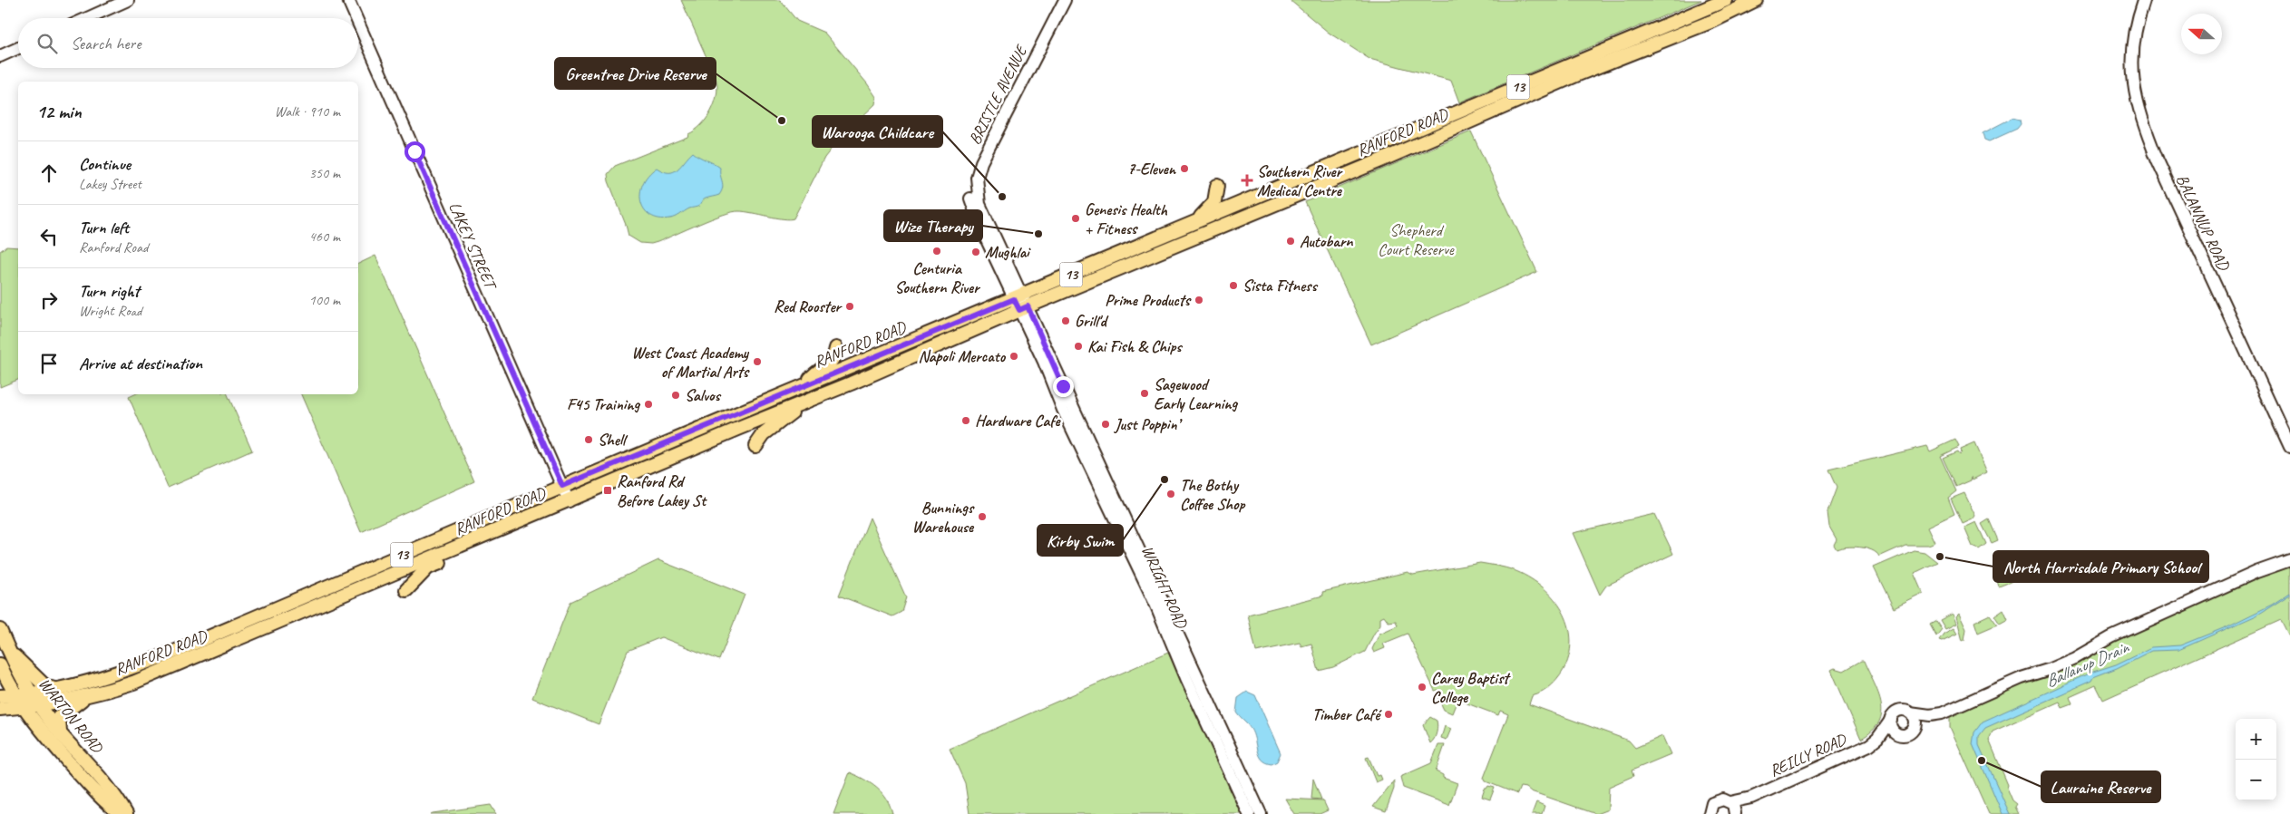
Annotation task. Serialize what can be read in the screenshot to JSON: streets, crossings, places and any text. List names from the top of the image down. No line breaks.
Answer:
{"streets":{"main road":["13","RANFORD ROAD","WARTON ROAD"],"street":["BRISTLE AVENUE","BALANNUP ROAD","LAKEY STREET","WRIGHT ROAD","REILLY ROAD"]},"crossings":[["BRISTLE AVENUE","RANFORD ROAD"],["BRISTLE AVENUE","WRIGHT ROAD"],["RANFORD ROAD","LAKEY STREET"],["RANFORD ROAD","WRIGHT ROAD"],["RANFORD ROAD","WARTON ROAD"]],"water":["Ballanup Drain"],"parks":["Shepherd Court Reserve"],"places":{"other":["Greentree Drive Reserve","7-Eleven","Warooga Childcare","Genesis Health + Fitness","Wize Therapy","Autobarn","Centuria Southern River","Mughlai","Sista Fitness","Prime Products","Red Rooster","Grill'd","Kai Fish & Chips","Napoli Mercato","West Coast Academy of Martial Arts","Sagewood Early Learning","Salvos","F45 Training","Hardware Cafe","Just Poppin’","Shell","Kirby Swim","The Bothy Coffee Shop","Bunnings Warehouse","North Harrisdale Primary School","Carey Baptist College","Timber Café","Lauraine Reserve"],"health":["Southern River Medical Centre"],"transit":["Ranford Rd Before Lakey St"]},"north":"left","page":{"search":"Search here","heading":["12 min","Walk · 910 m"],"list":[["Continue","Lakey Street","350 m"],["Turn left","Ranford Road","460 m"],["Turn right","Wright Road","100 m"],"Arrive at destination"],"map_buttons":["+","−"]}}
